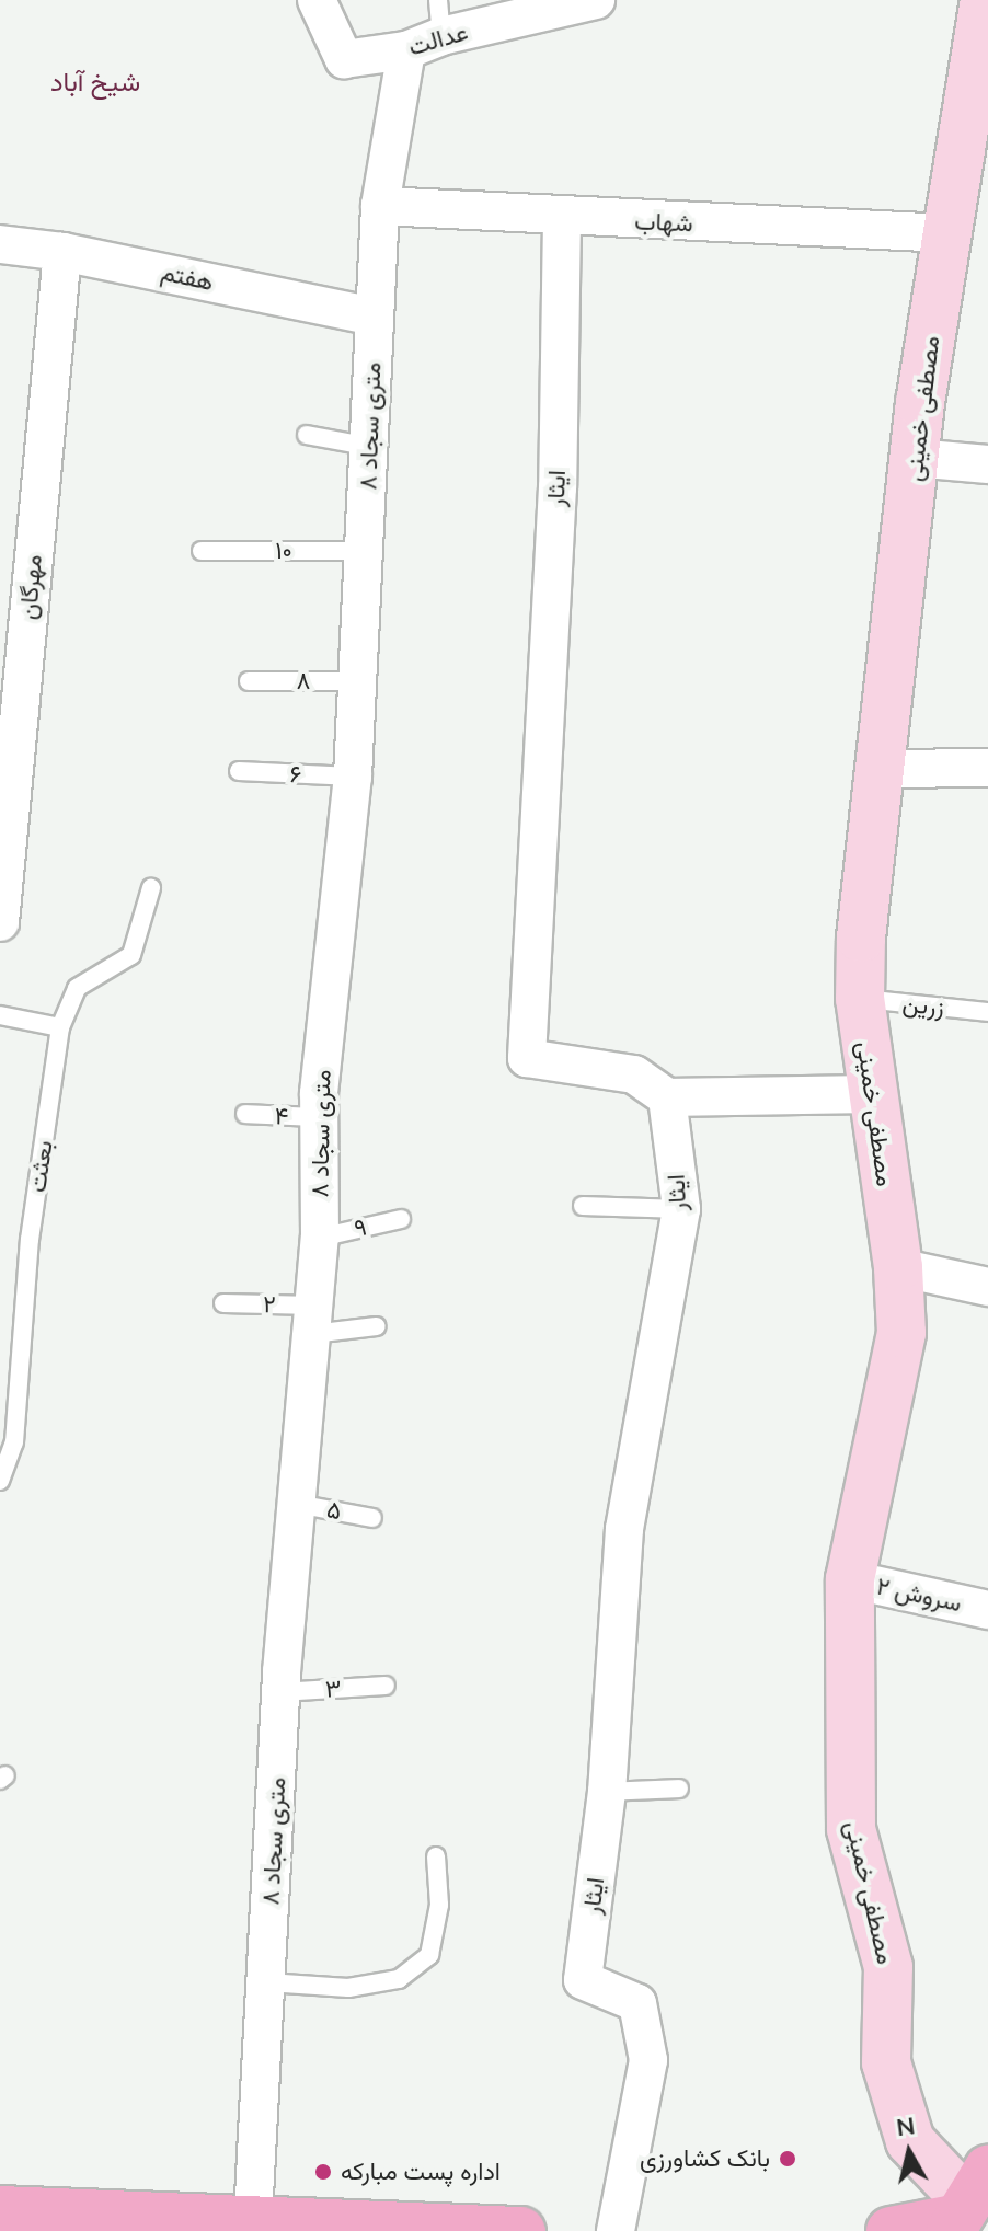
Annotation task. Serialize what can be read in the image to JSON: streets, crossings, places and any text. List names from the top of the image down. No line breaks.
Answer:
{"streets":{"street":["عدالت","شهاب","هفتم","مصطفی خمینی","۸ متری سجاد","ایثار","مهرگان","سروش ۲"],"lane":["۱۰","۸","۶","زرین","۴","بعثت","۹","۲","۵","۳"]},"crossings":[["عدالت","۸ متری سجاد"],["شهاب","مصطفی خمینی"],["شهاب","۸ متری سجاد"],["شهاب","ایثار"],["هفتم","۸ متری سجاد"],["هفتم","مهرگان"],["مصطفی خمینی","زرین"],["مصطفی خمینی","سروش ۲"],["۸ متری سجاد","۱۰"],["۸ متری سجاد","۸"],["۸ متری سجاد","۶"],["۸ متری سجاد","۴"],["۸ متری سجاد","۹"],["۸ متری سجاد","۲"],["۸ متری سجاد","۵"],["۸ متری سجاد","۳"]],"districts":["شیخ آباد"],"places":["بانک کشاورزی","اداره پست مبارکه"],"north":"top"}
